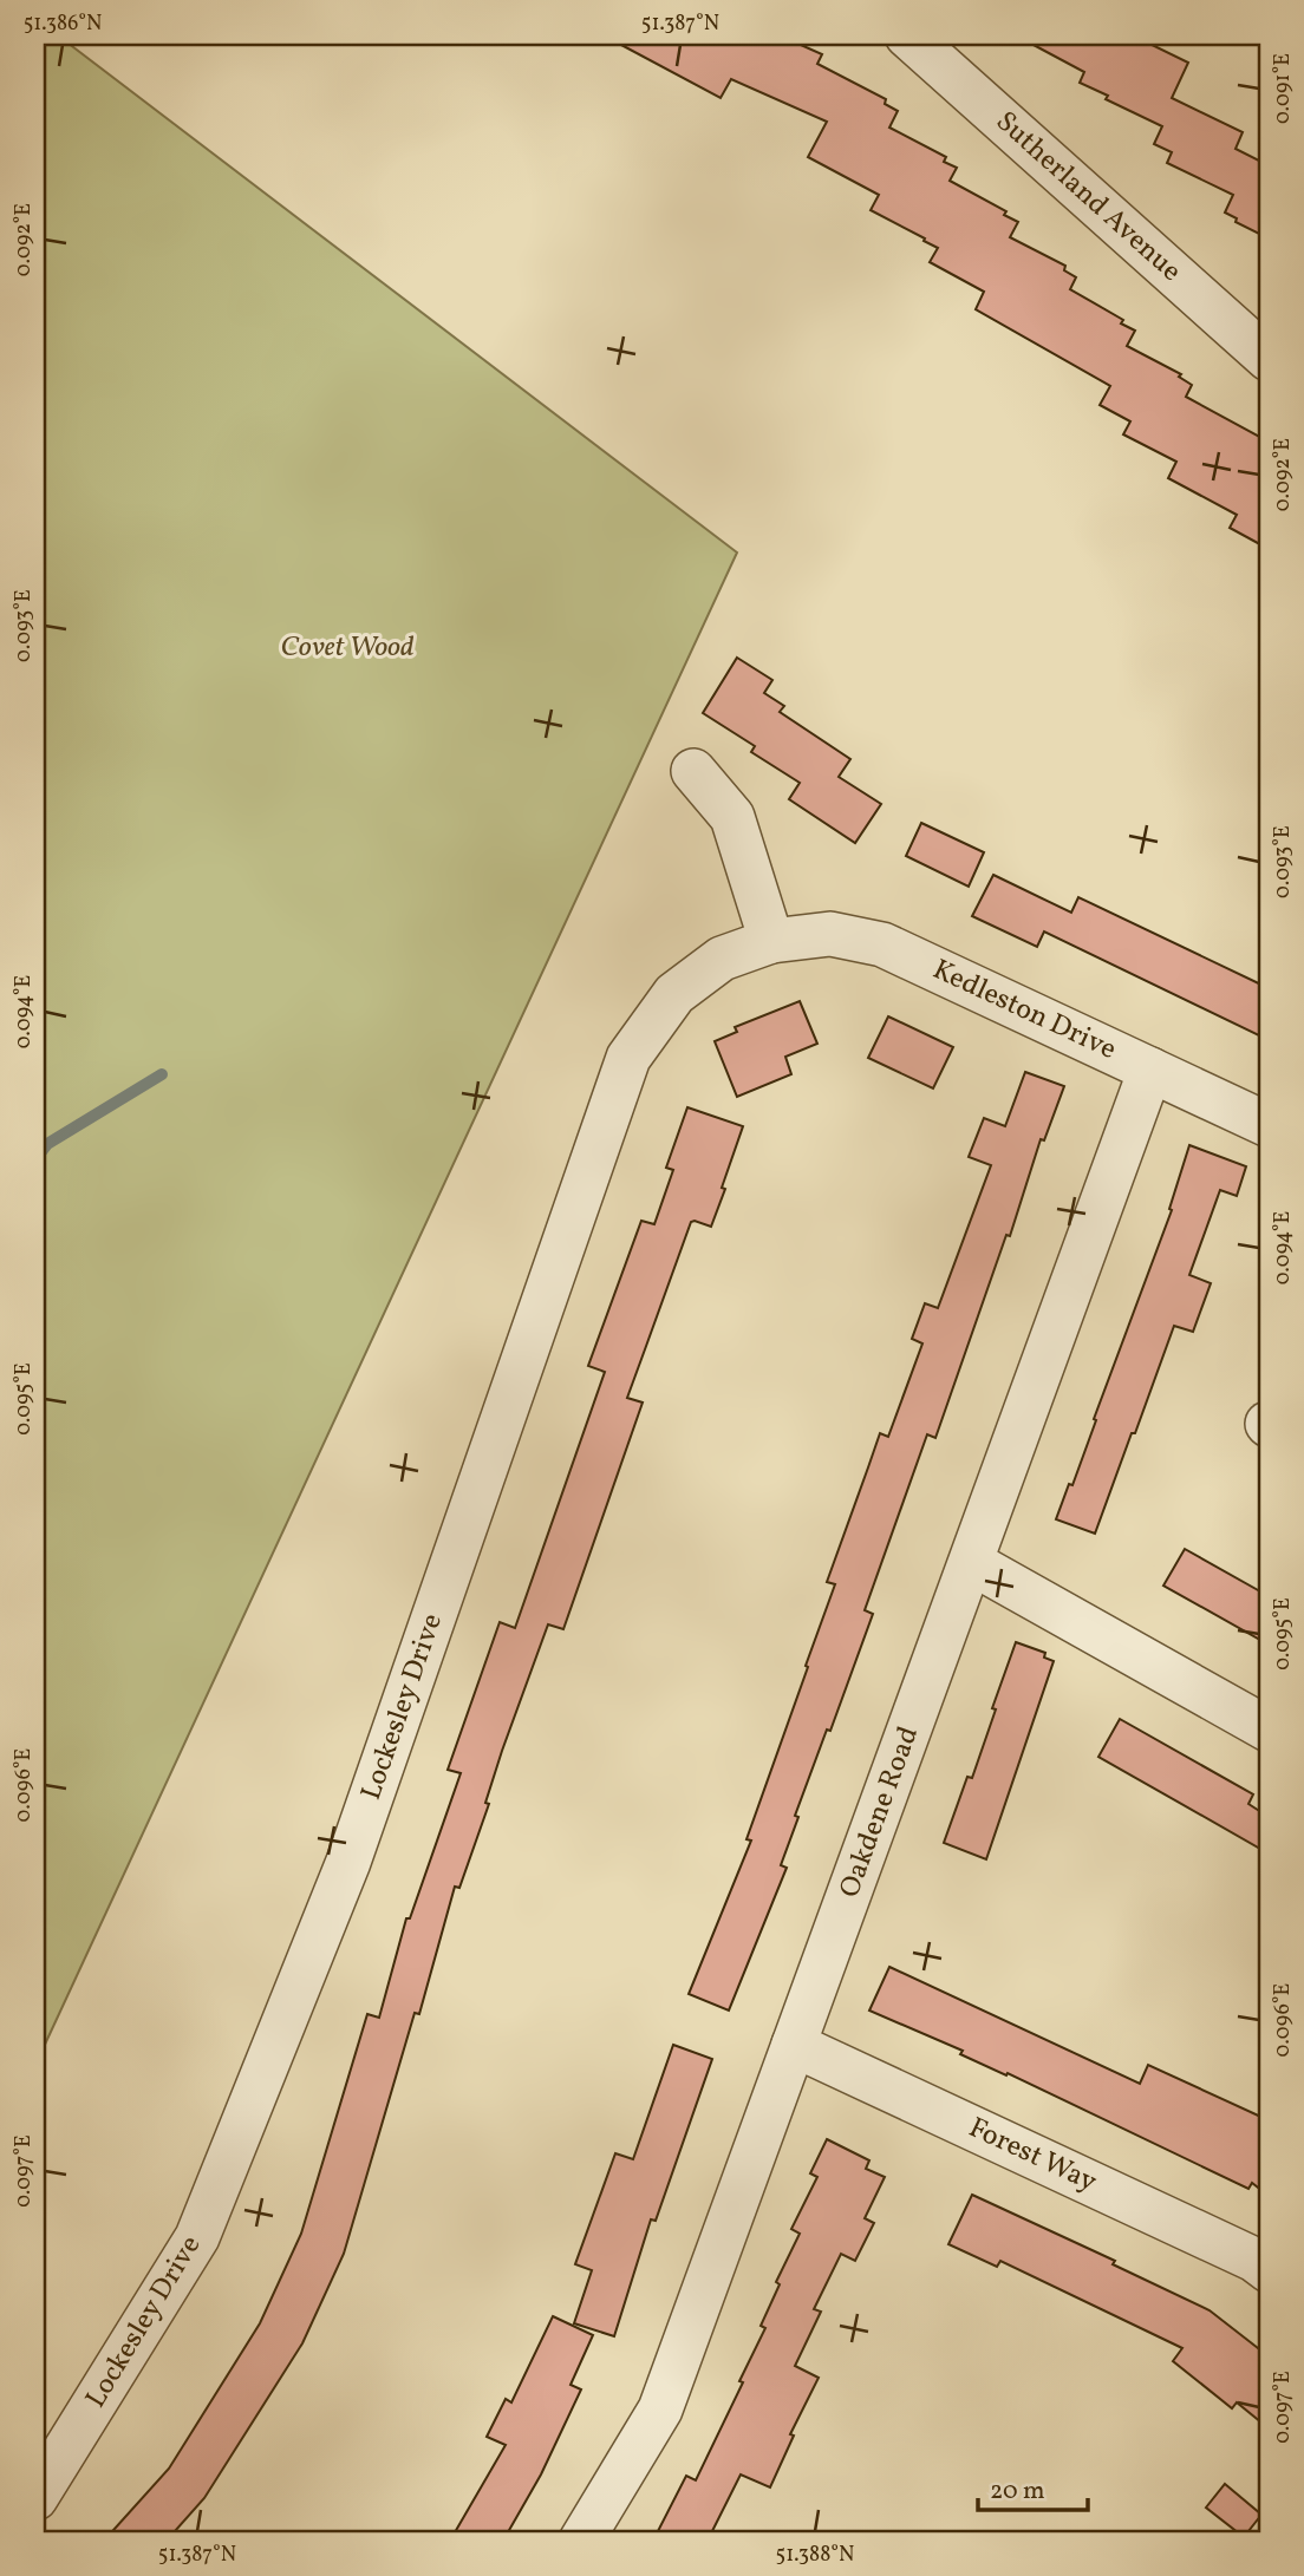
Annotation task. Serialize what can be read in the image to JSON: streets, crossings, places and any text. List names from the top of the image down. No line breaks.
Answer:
{"streets":{"street":["Sutherland Avenue","Kedleston Drive","Lockesley Drive","Oakdene Road","Forest Way"]},"crossings":[["Kedleston Drive","Lockesley Drive"],["Kedleston Drive","Oakdene Road"],["Oakdene Road","Forest Way"]],"parks":["Covet Wood"],"scale_bar":"20 m","coordinates":["51.386°N","51.387°N","0.091°E","0.092°E","0.093°E","0.094°E","0.095°E","0.096°E","0.097°E","51.388°N"]}
